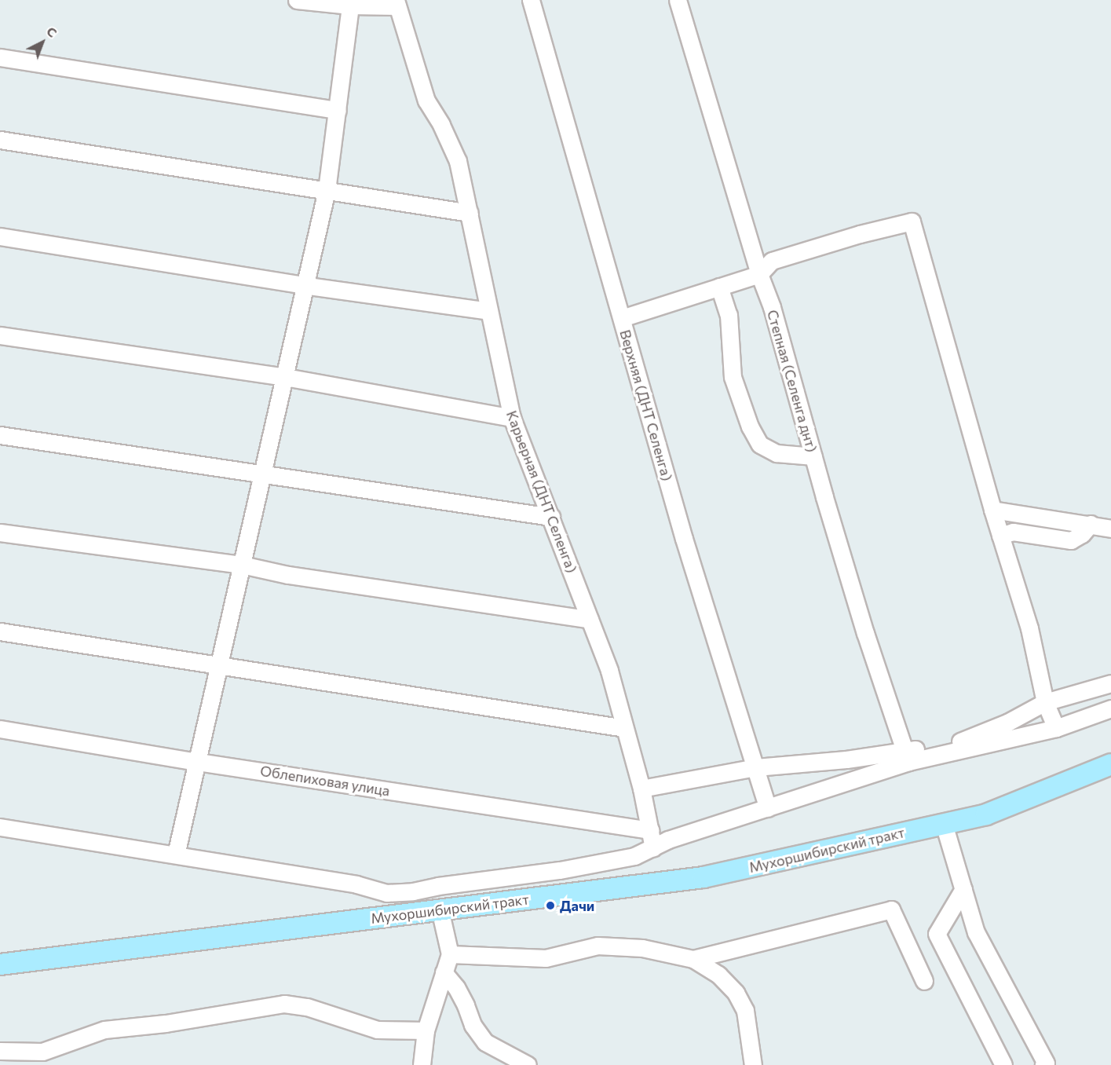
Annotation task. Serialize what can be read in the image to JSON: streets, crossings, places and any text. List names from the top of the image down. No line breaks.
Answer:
{"streets":{"main road":["Мухоршибирский тракт"],"street":["Степная (Селенга днт)","Верхняя (ДНТ Селенга)","Карьерная (ДНТ Селенга)","Облепиховая улица"]},"crossings":[["Карьерная (ДНТ Селенга)","Облепиховая улица"]],"places":["Дачи"],"north":"top right"}
